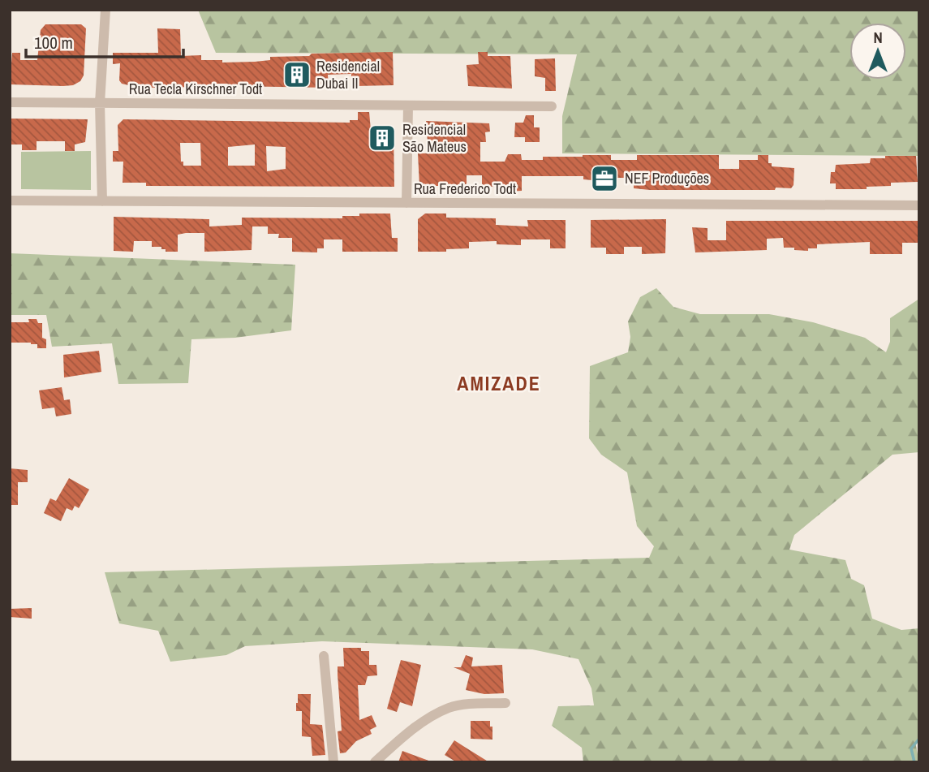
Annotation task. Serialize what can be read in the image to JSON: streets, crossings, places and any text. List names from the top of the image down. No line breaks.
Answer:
{"streets":{"street":["Rua Tecla Kirschner Todt","Rua Frederico Todt"]},"districts":["AMIZADE"],"places":{"building":["Residencial Dubai II","Residencial São Mateus"],"office":["NEF Produções"]},"scale_bar":"100 m","north":"top"}
